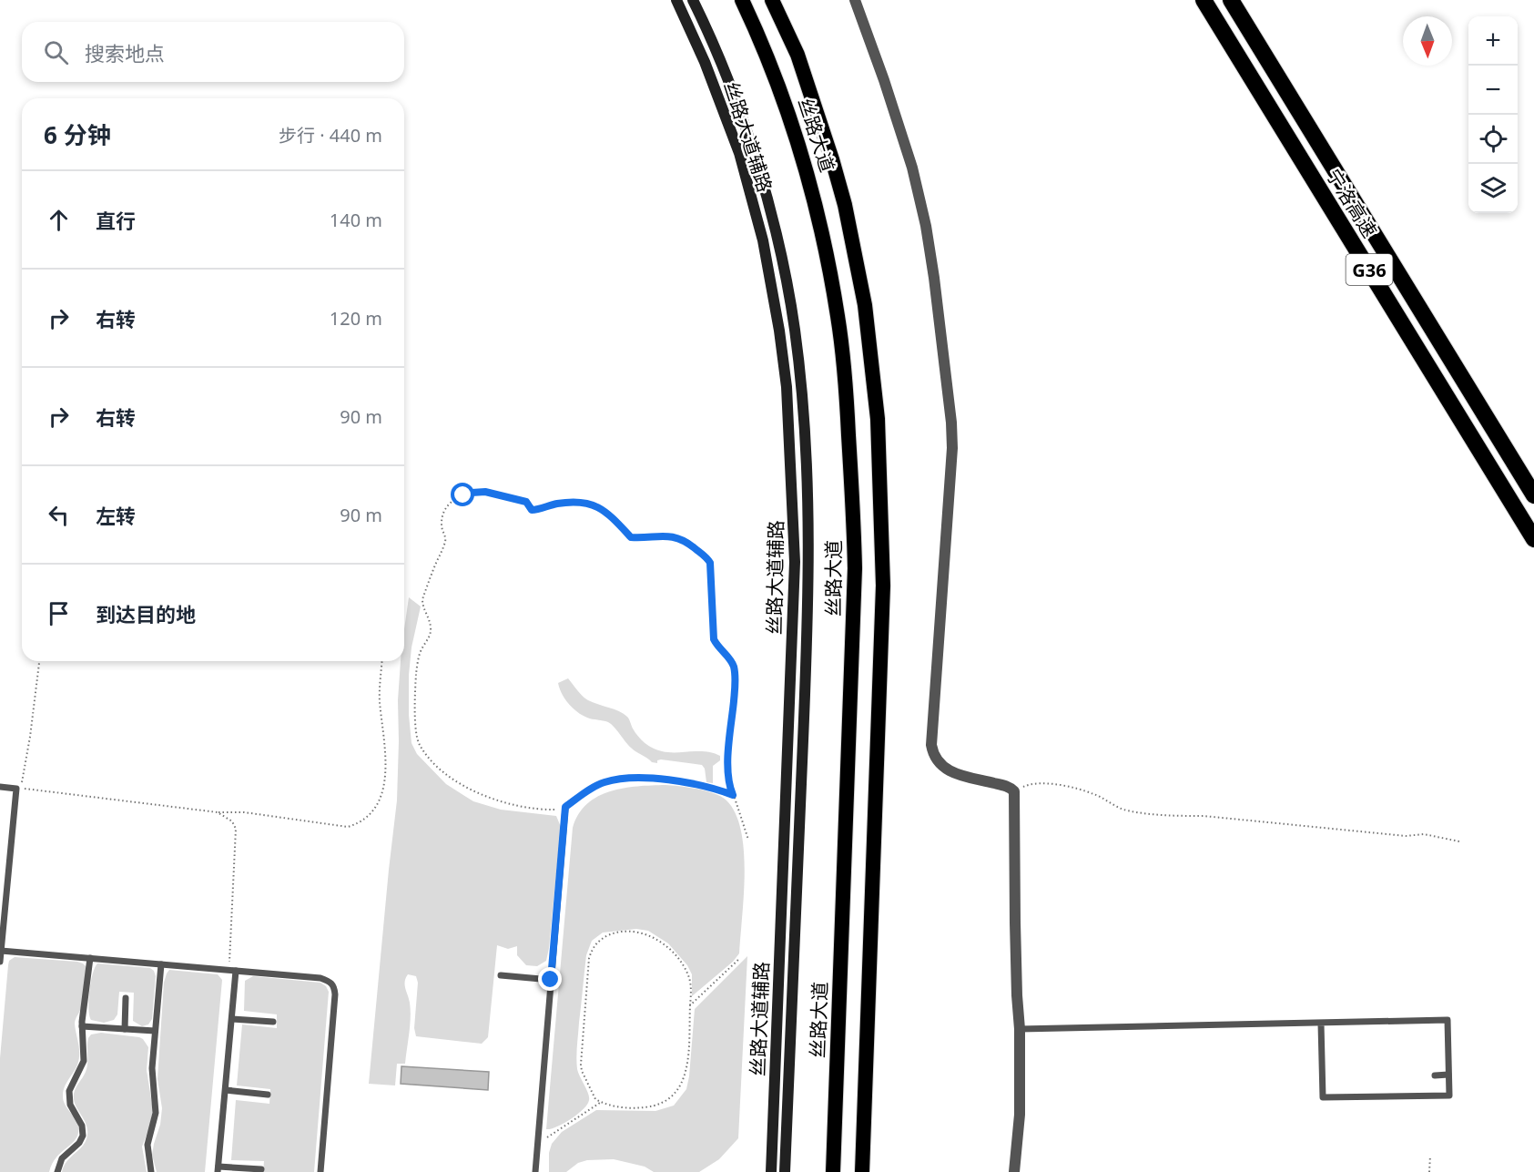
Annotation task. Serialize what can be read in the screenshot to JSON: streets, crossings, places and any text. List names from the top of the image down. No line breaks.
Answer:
{"streets":{"highway":["丝路大道","宁洛高速","G36"],"main road":["丝路大道辅路"]},"north":"bottom","page":{"map_buttons":["+","−"],"search":"搜索地点","heading":["6 分钟","步行 · 440 m"],"list":[["直行","140 m"],["右转","120 m"],["右转","90 m"],["左转","90 m"],"到达目的地"]}}
